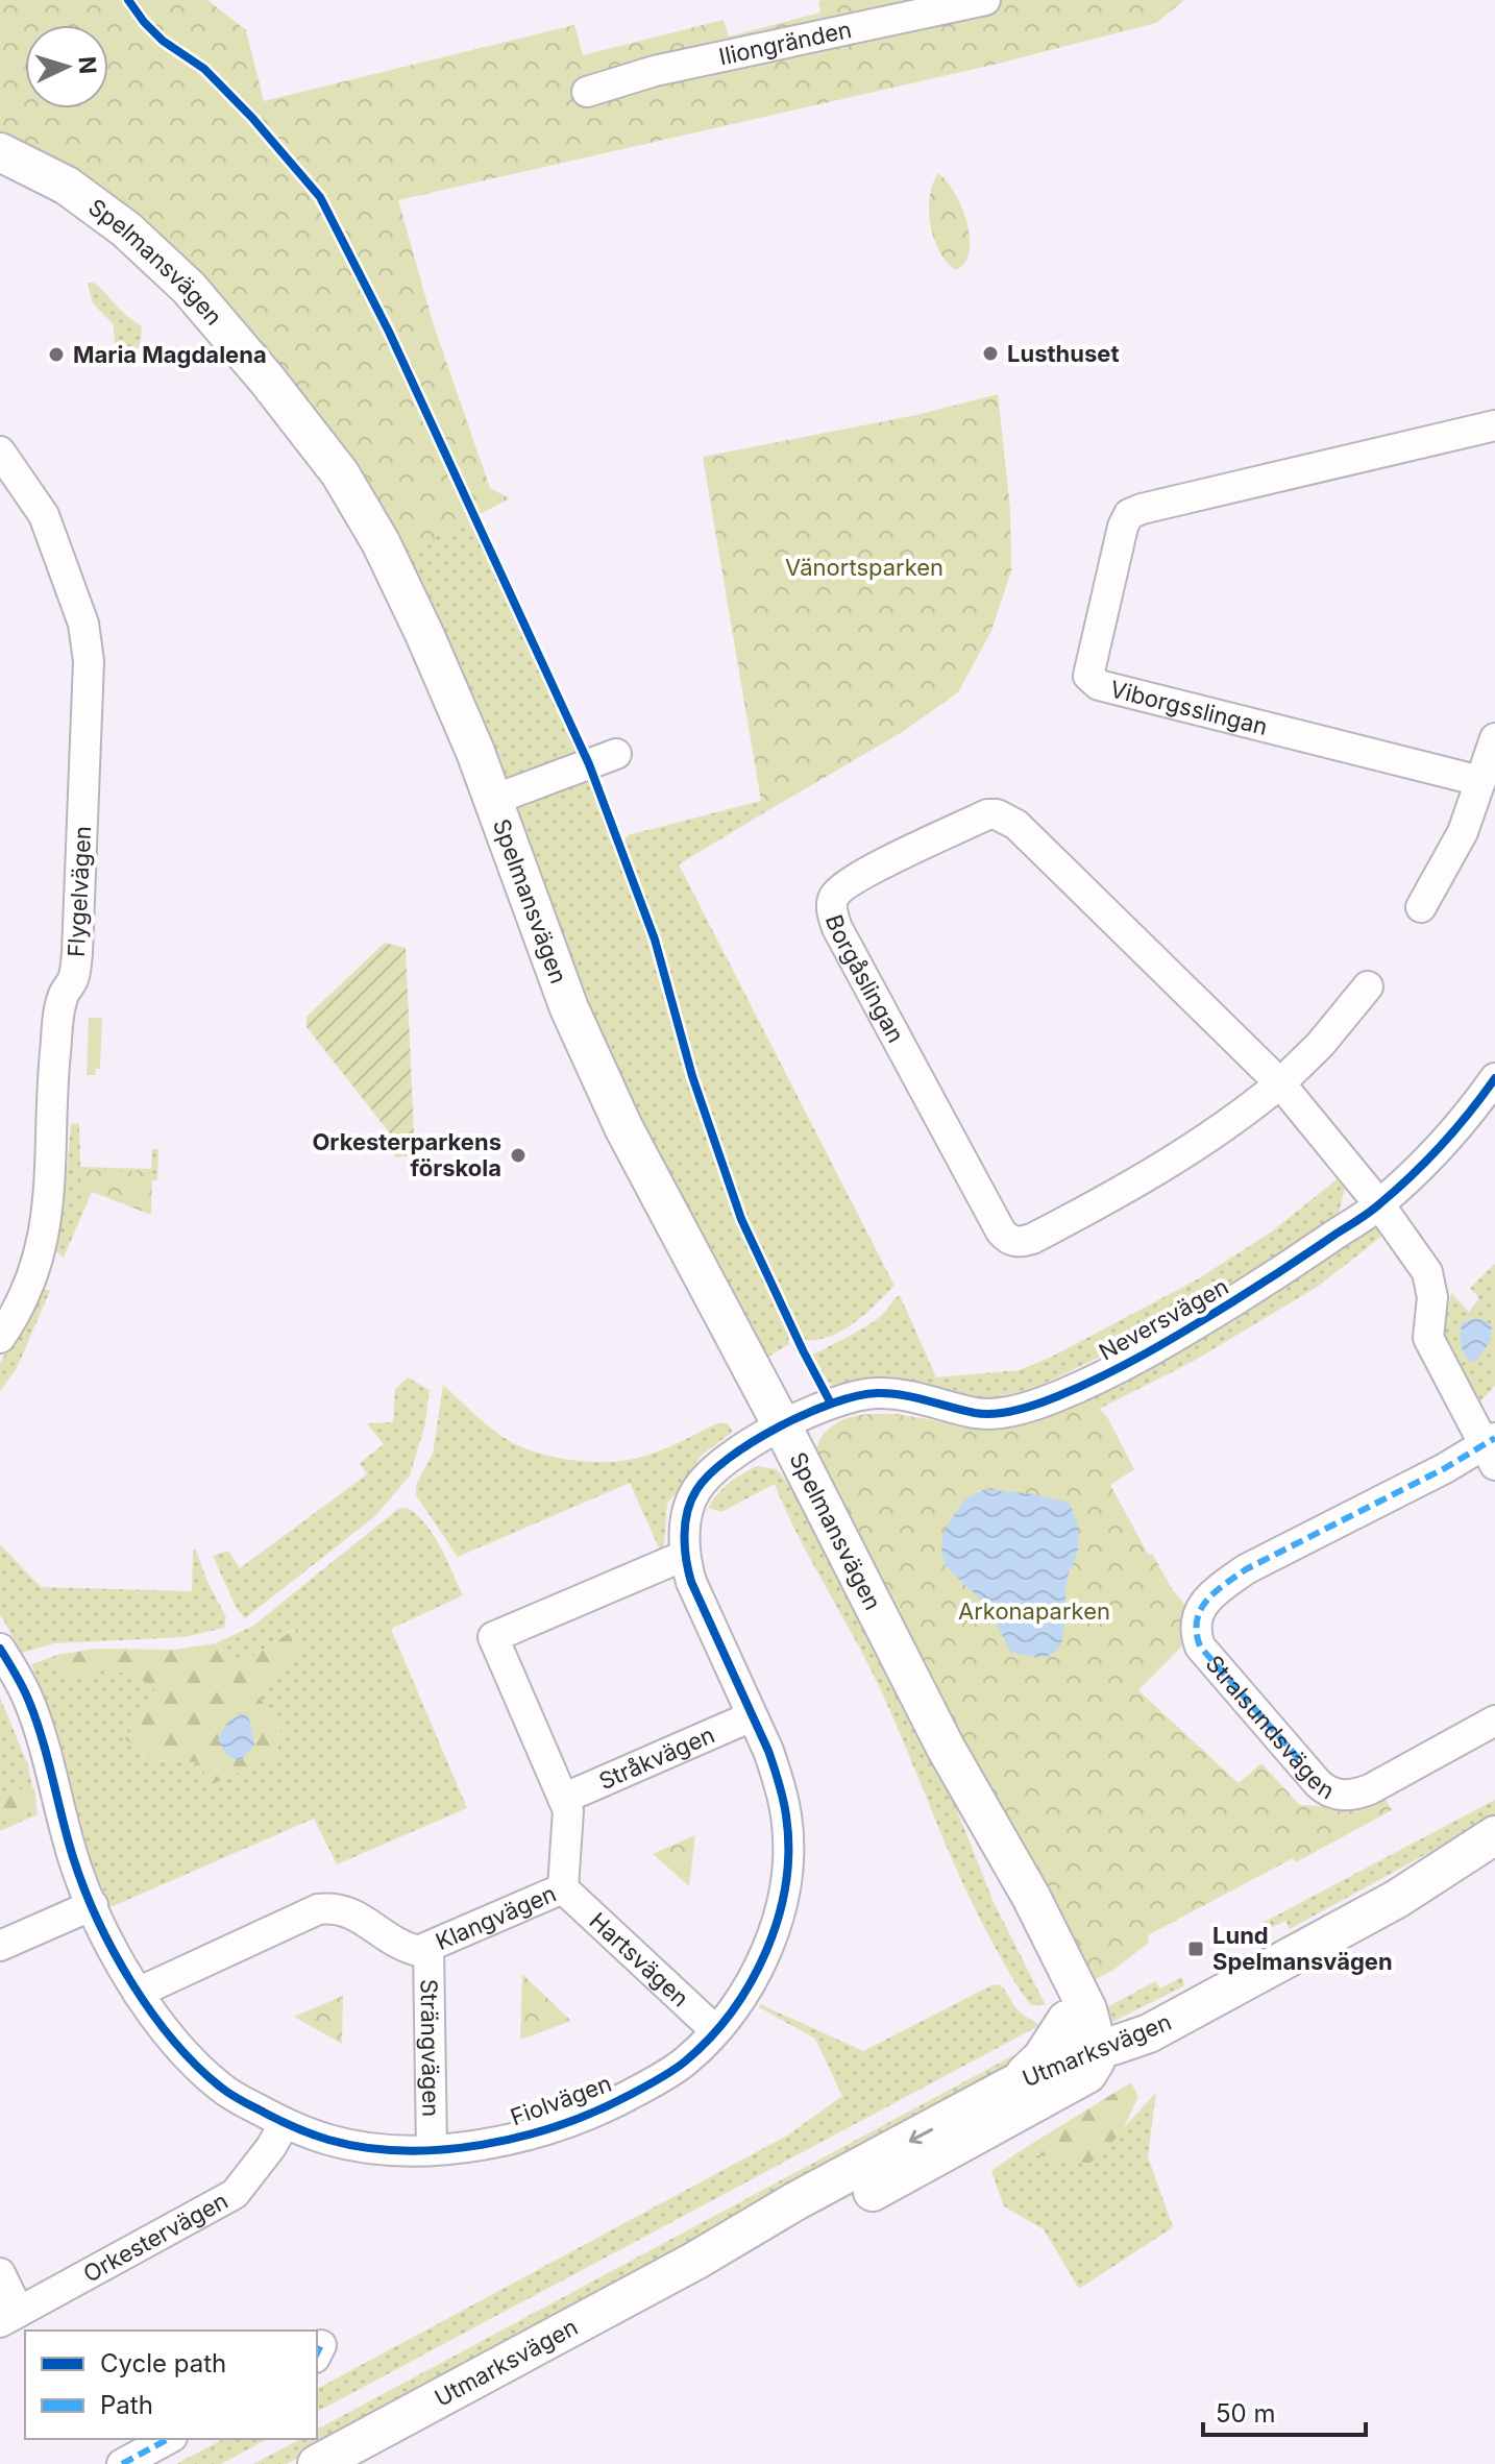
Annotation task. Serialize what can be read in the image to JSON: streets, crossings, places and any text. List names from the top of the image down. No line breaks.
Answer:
{"streets":{"main road":["Spelmansvägen","Utmarksvägen"],"street":["Iliongränden","Viborgsslingan","Flygelvägen","Borgåslingan","Neversvägen","Stralsundsvägen","Stråkvägen","Klangvägen","Hartsvägen","Strängvägen","Fiolvägen","Orkestervägen"]},"crossings":[["Spelmansvägen","Neversvägen"],["Spelmansvägen","Utmarksvägen"],["Spelmansvägen","Fiolvägen"],["Borgåslingan","Neversvägen"],["Borgåslingan","Stralsundsvägen"],["Neversvägen","Stralsundsvägen"],["Neversvägen","Fiolvägen"],["Stråkvägen","Klangvägen"],["Stråkvägen","Fiolvägen"],["Klangvägen","Hartsvägen"],["Klangvägen","Strängvägen"],["Klangvägen","Fiolvägen"],["Hartsvägen","Fiolvägen"],["Strängvägen","Fiolvägen"],["Fiolvägen","Orkestervägen"]],"parks":["Vänortsparken","Arkonaparken"],"places":{"other":["Lusthuset","Maria Magdalena","Orkesterparkens förskola"],"transit":["Lund Spelmansvägen"]},"legend":["Cycle path","Path"],"scale_bar":"50 m","north":"right"}
